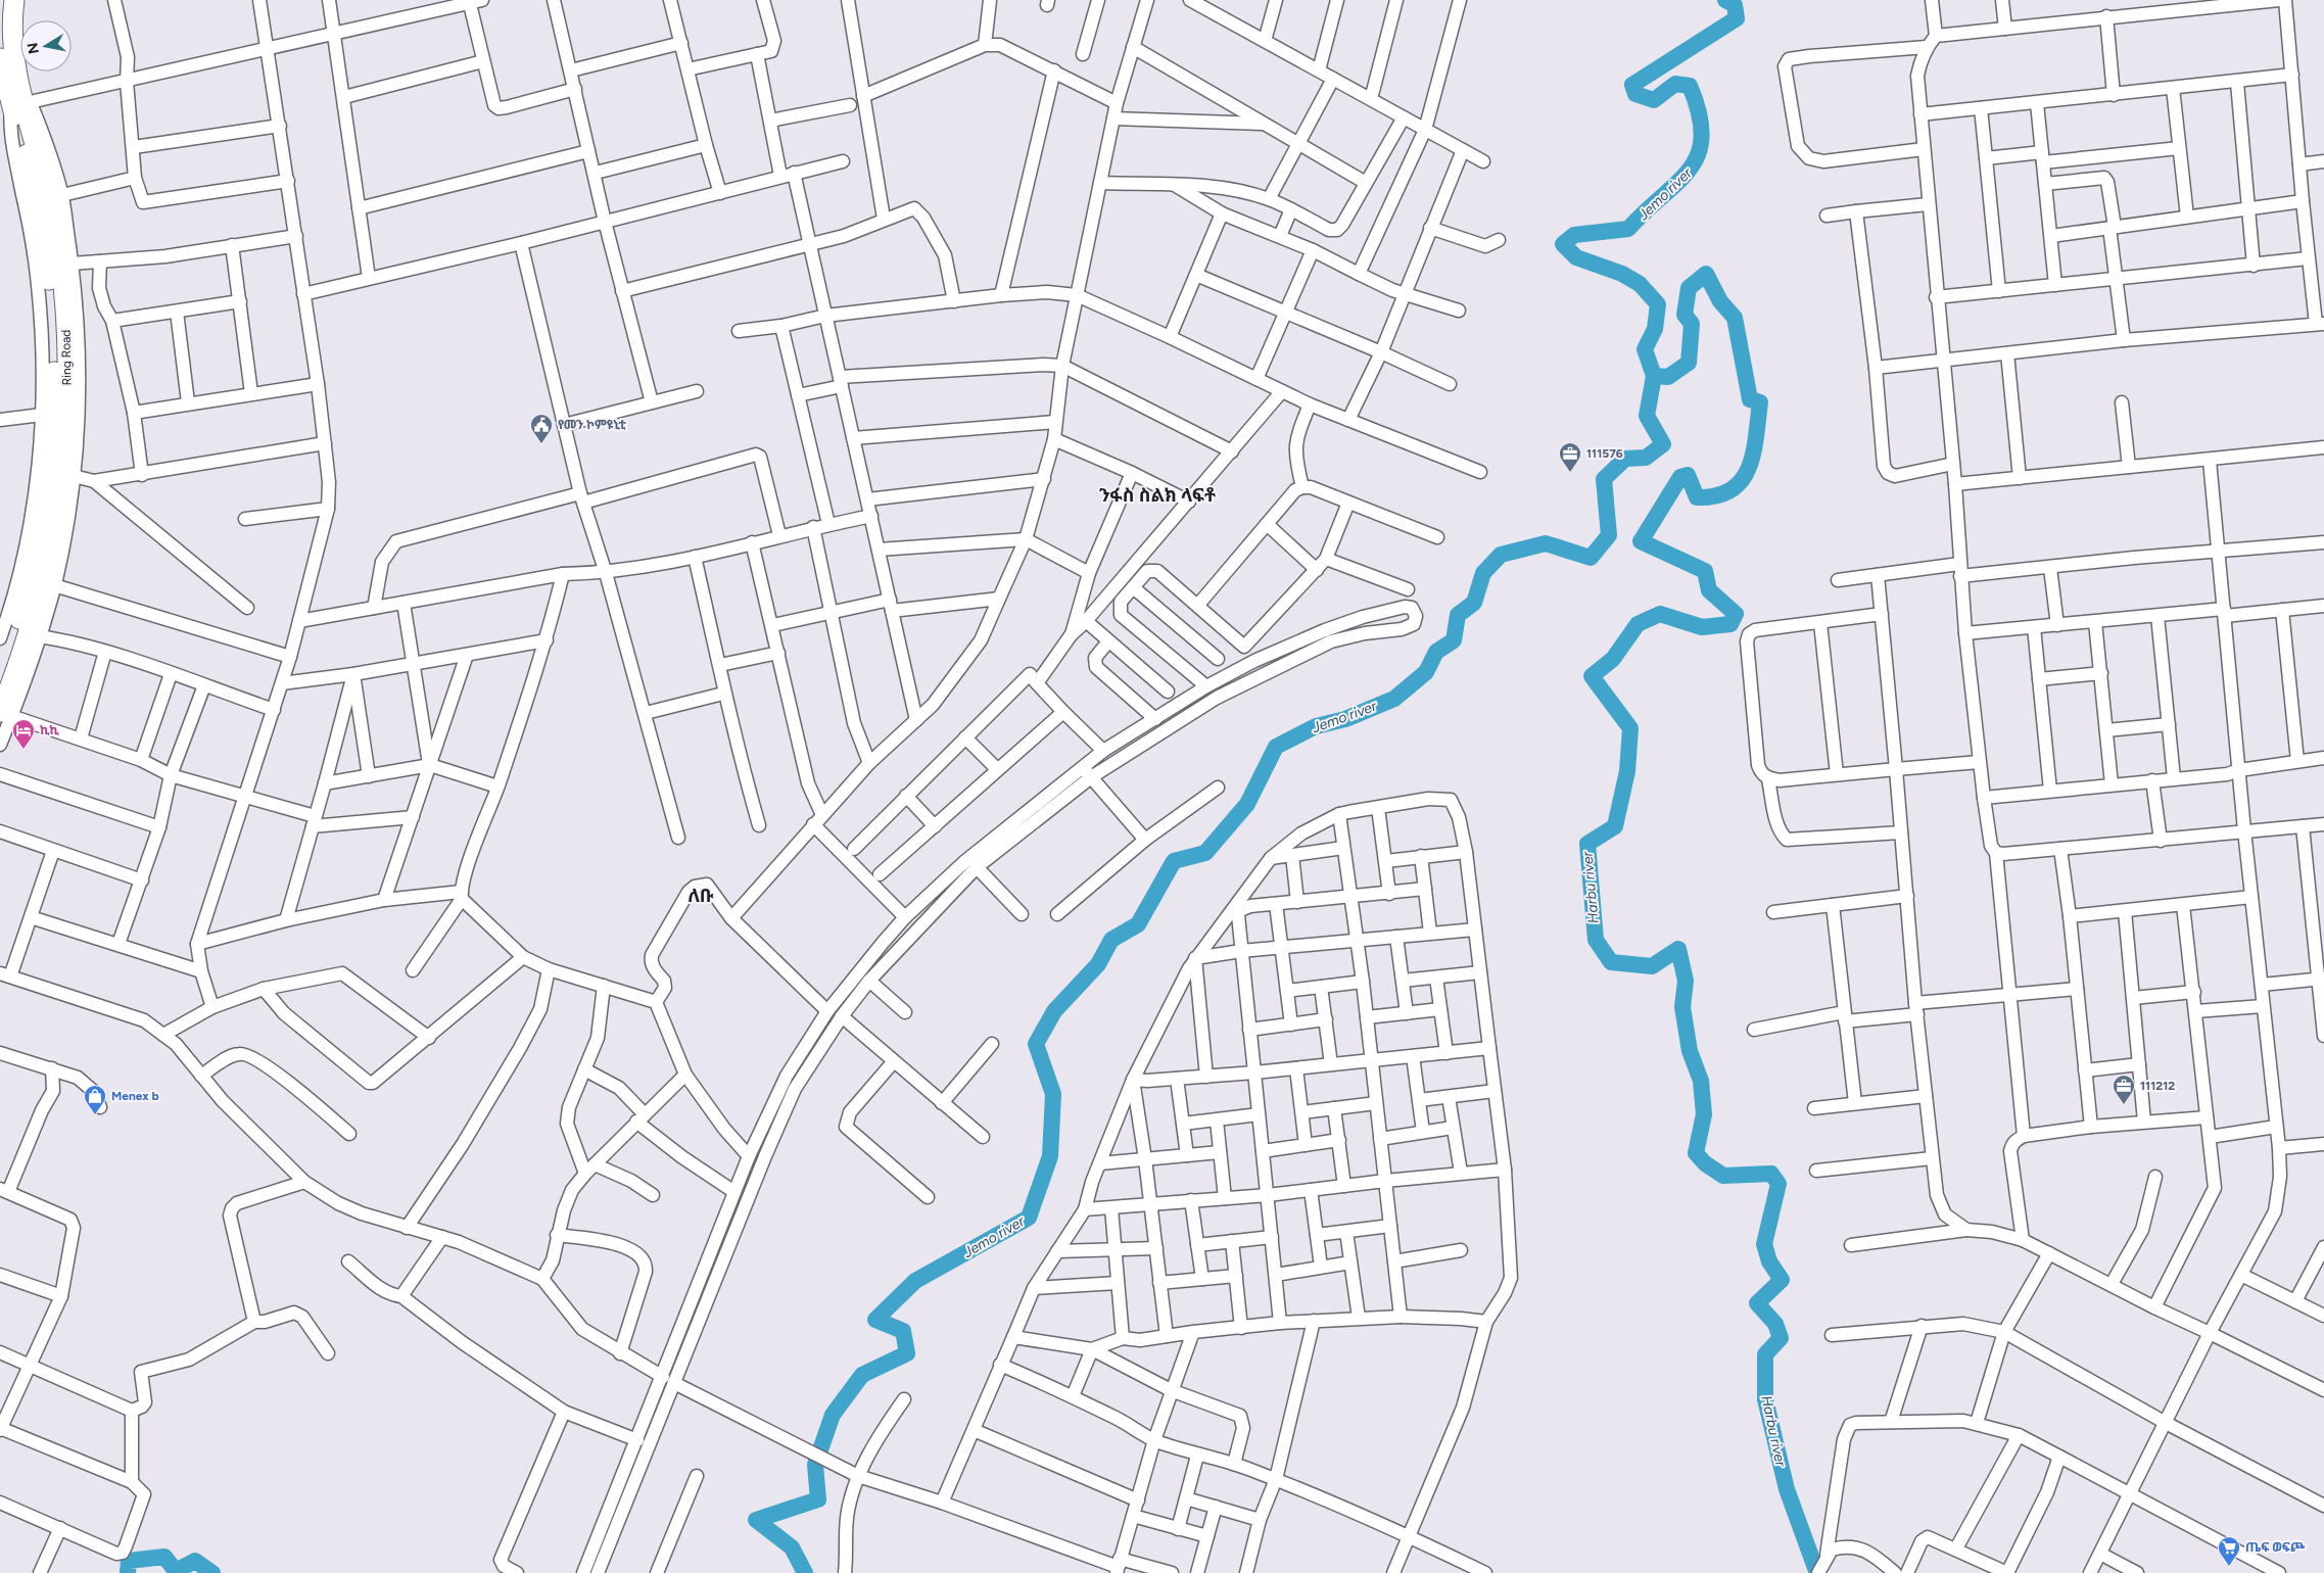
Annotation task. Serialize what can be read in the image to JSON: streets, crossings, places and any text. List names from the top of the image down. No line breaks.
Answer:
{"streets":{"highway":["Ring Road"]},"districts":["ንፋስ ስልክ ላፍቶ","ለቡ"],"water":["Jemo river","Harbu river"],"places":{"public building":["የመን ኮምዩኒቲ"],"office":["111576","111212"],"hotel":["ኪኪ"],"shop":["Menex b"],"supermarket":["ጤፍ ወፍጮ"]},"north":"left"}
